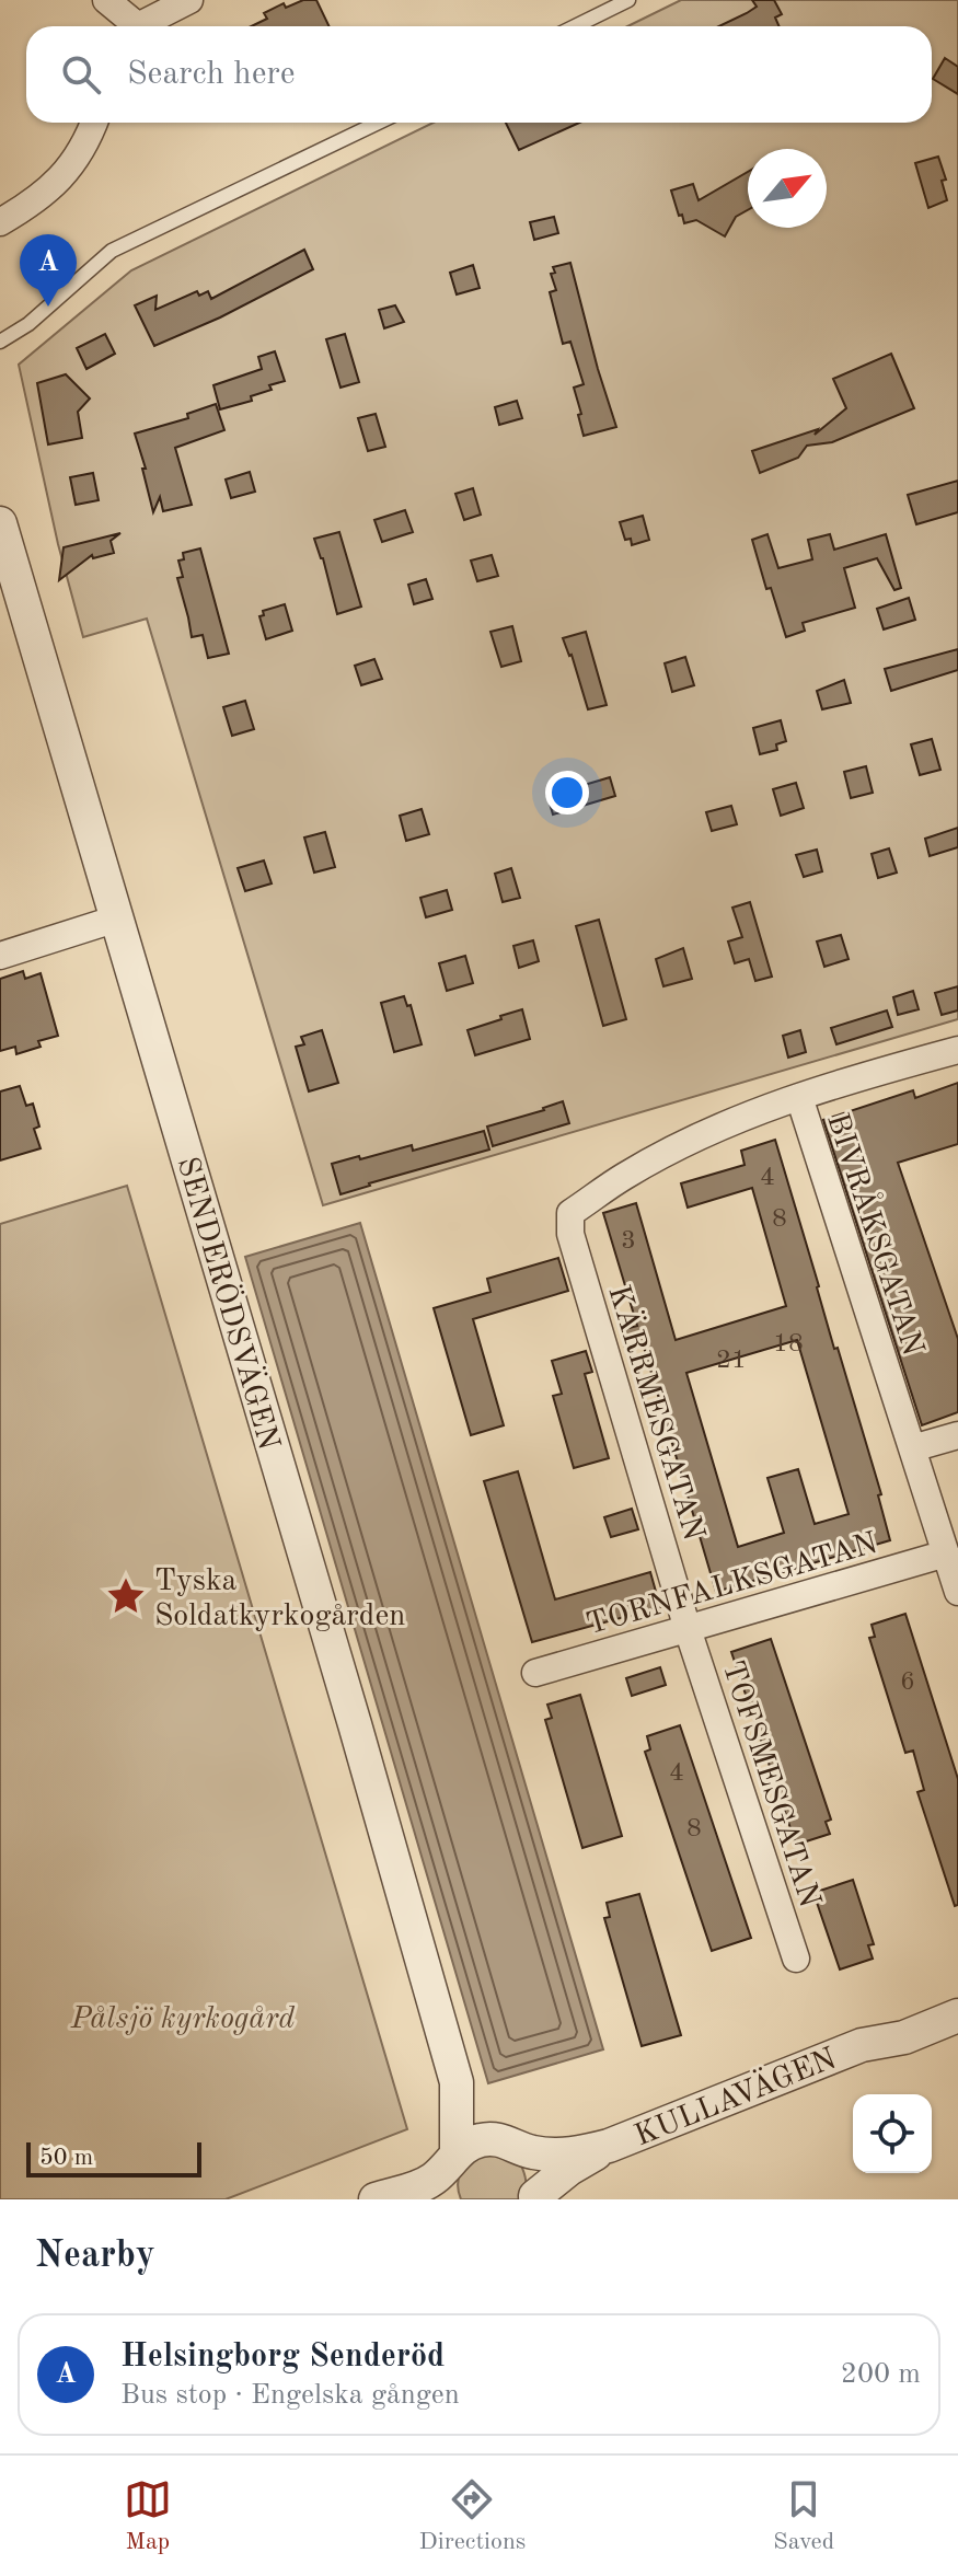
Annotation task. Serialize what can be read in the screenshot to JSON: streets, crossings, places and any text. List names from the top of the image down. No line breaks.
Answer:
{"streets":{"street":["BIVRÅKSGATAN","SENDERÖDSVÄGEN","KÄRRMESGATAN","TORNFALKSGATAN","TOFSMESGATAN","KULLAVÄGEN"]},"crossings":[["BIVRÅKSGATAN","KÄRRMESGATAN"],["BIVRÅKSGATAN","TORNFALKSGATAN"],["SENDERÖDSVÄGEN","KULLAVÄGEN"],["KÄRRMESGATAN","TORNFALKSGATAN"],["KÄRRMESGATAN","TOFSMESGATAN"],["TORNFALKSGATAN","TOFSMESGATAN"]],"parks":["Pålsjö kyrkogård"],"places":{"place":["Tyska Soldatkyrkogården"]},"house_numbers":["4","8","3","18","21","6","4","8"],"scale_bar":"50 m","north":"top right","page":{"search":"Search here","pins":"A","scale":"50 m","heading":"Nearby","list":[{"mark":"A","name":"Helsingborg Senderöd","note":"Bus stop · Engelska gången","value":"200 m"}],"nav":["Map","Directions","Saved"]}}
